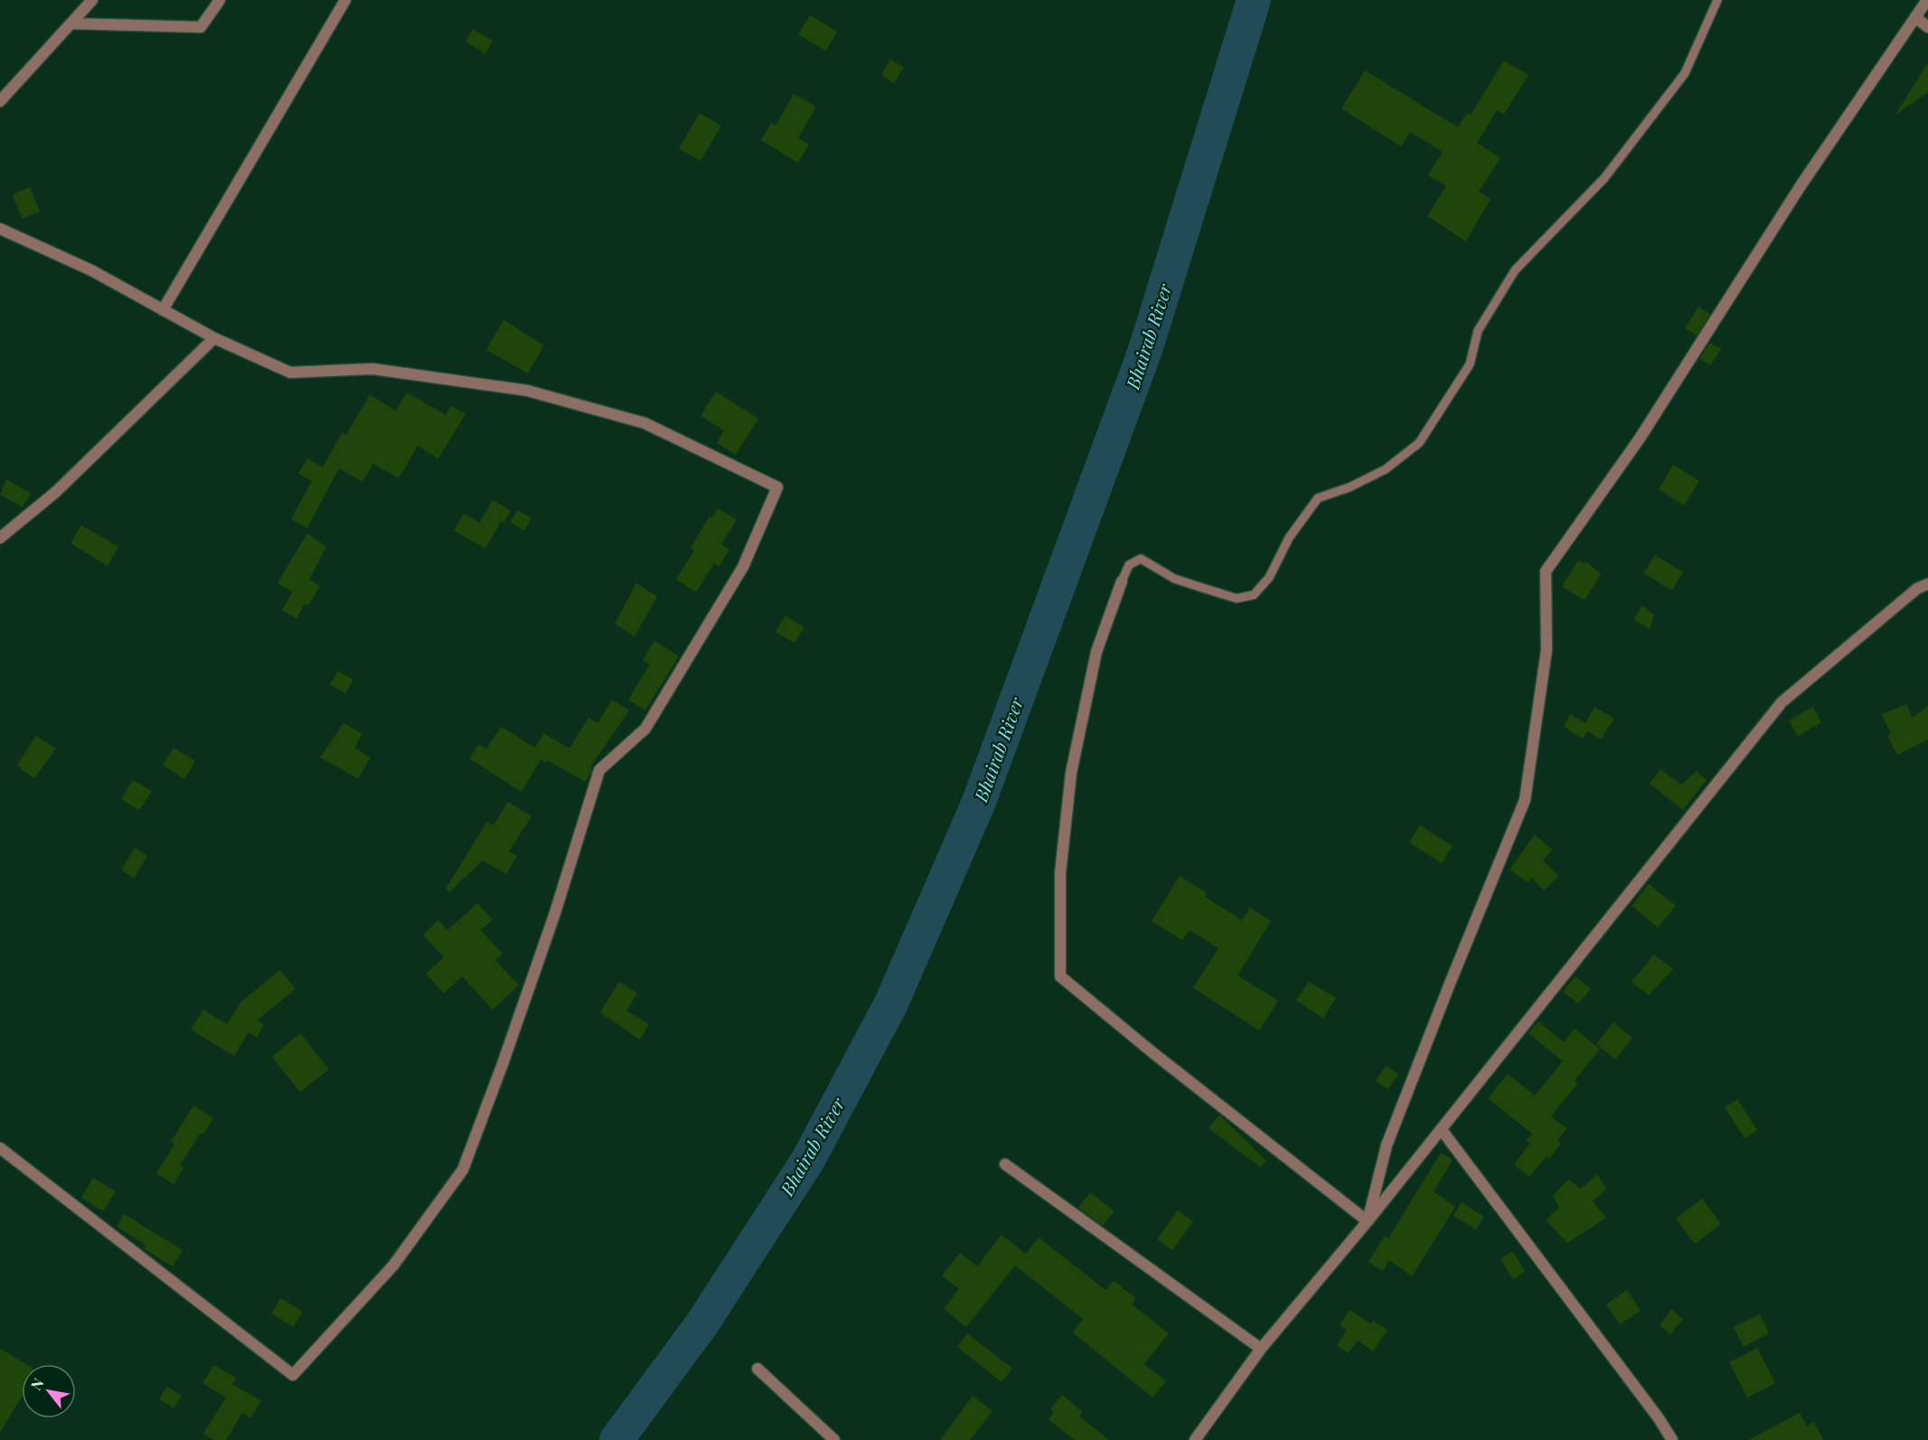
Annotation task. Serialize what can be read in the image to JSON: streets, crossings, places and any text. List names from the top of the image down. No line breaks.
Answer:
{"water":["Bhairab River"],"north":"top left"}
